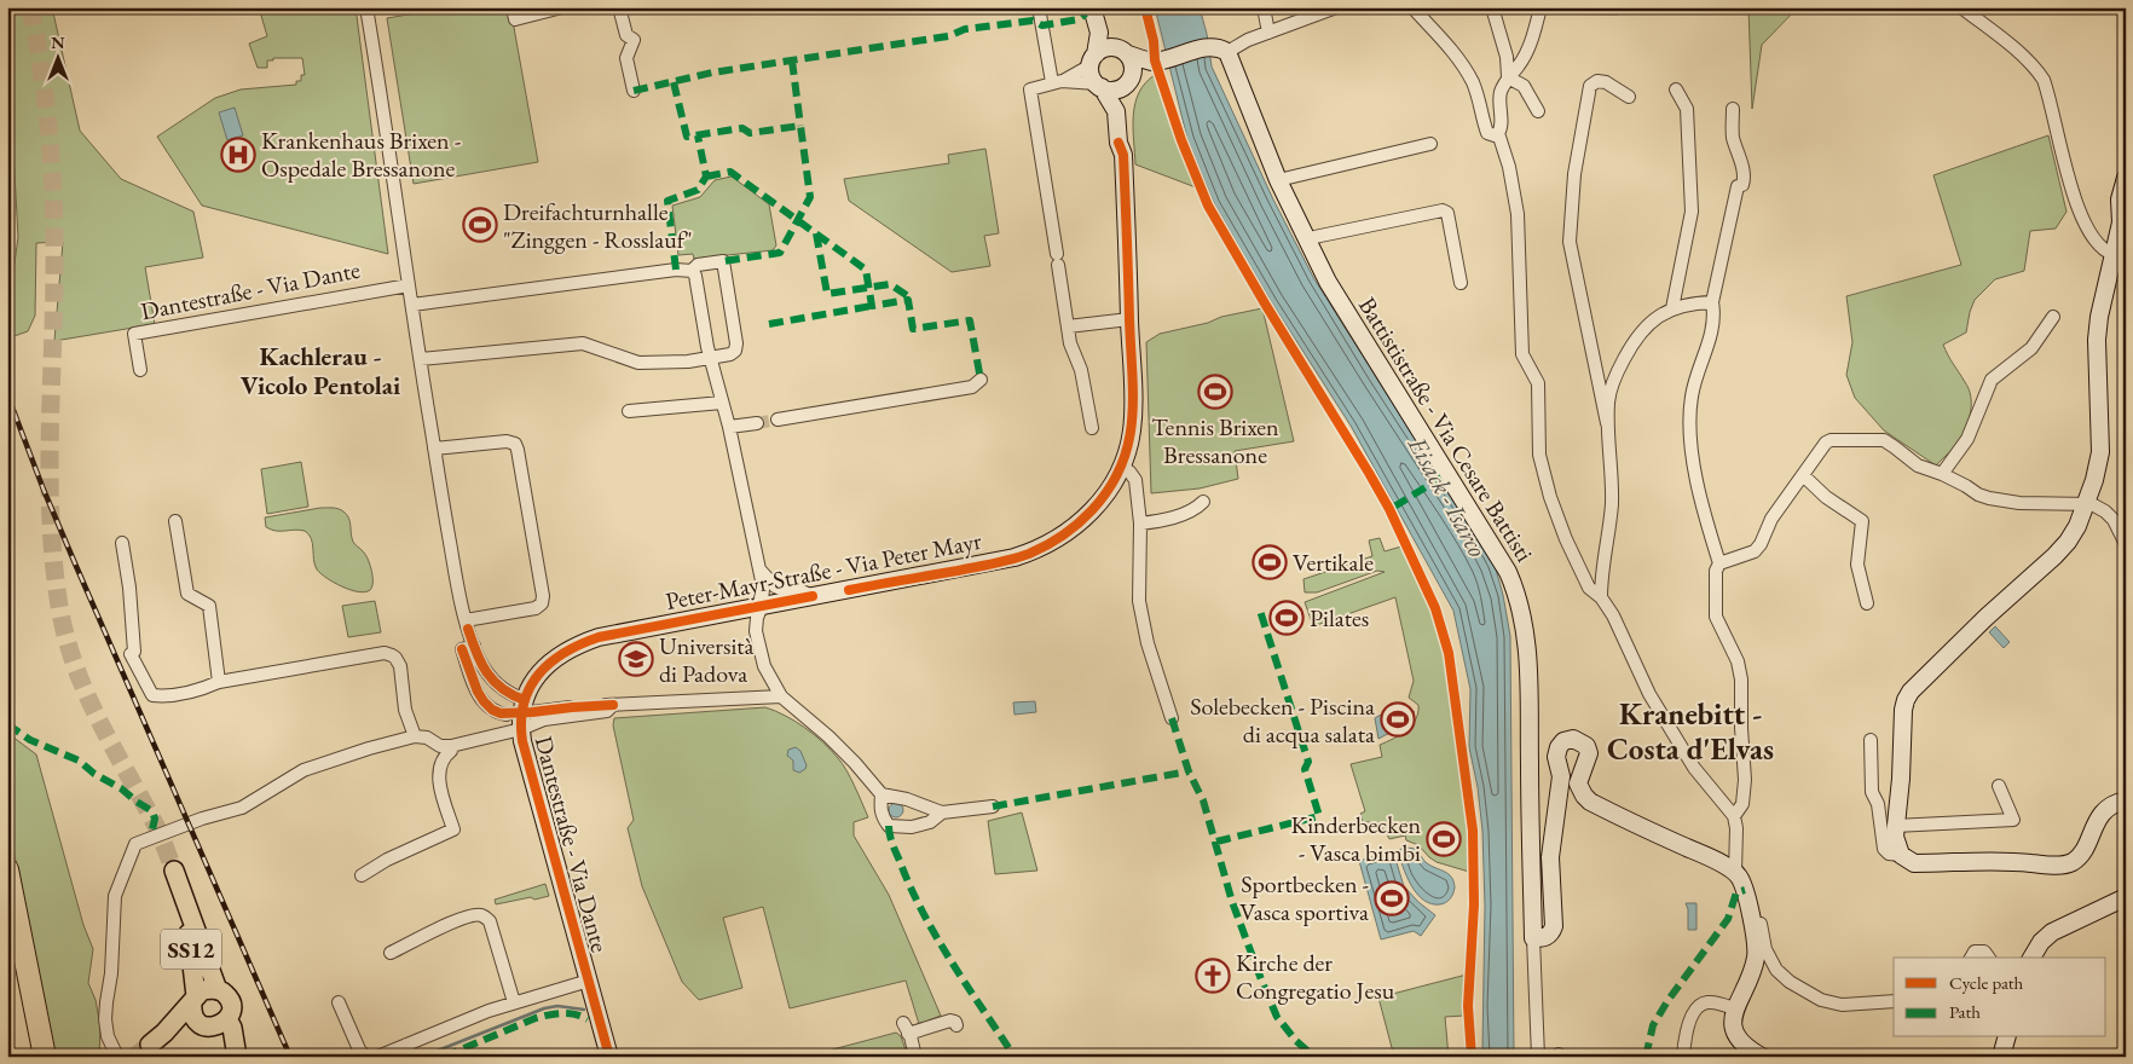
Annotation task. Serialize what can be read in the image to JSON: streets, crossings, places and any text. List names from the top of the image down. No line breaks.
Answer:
{"streets":{"main road":["SS12"],"street":["Dantestraße - Via Dante","Battististraße - Via Cesare Battisti","Peter-Mayr-Straße - Via Peter Mayr"]},"crossings":[["Dantestraße - Via Dante","Peter-Mayr-Straße - Via Peter Mayr"]],"districts":["Kachlerau - Vicolo Pentolai","Kranebitt - Costa d'Elvas"],"water":["Eisack - Isarco"],"places":{"hospital":["Krankenhaus Brixen - Ospedale Bressanone"],"sports":["Dreifachturnhalle \"Zinggen - Rosslauf\"","Tennis Brixen Bressanone","Vertikale","Pilates","Solebecken - Piscina di acqua salata","Kinderbecken - Vasca bimbi","Sportbecken - Vasca sportiva"],"school or university":["Università di Padova"],"church":["Kirche der Congregatio Jesu"]},"legend":["Cycle path","Path"],"north":"top"}
